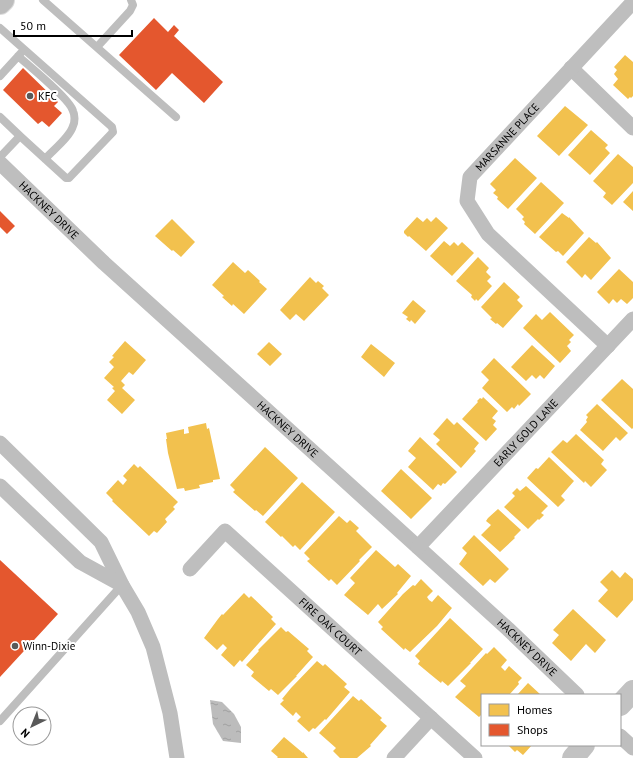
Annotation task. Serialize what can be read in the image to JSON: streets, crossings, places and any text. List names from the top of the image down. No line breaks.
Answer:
{"streets":{"street":["MARSANNE PLACE","HACKNEY DRIVE","EARLY GOLD LANE","FIRE OAK COURT"]},"crossings":[["MARSANNE PLACE","EARLY GOLD LANE"],["HACKNEY DRIVE","EARLY GOLD LANE"]],"places":["KFC","Winn-Dixie"],"legend":["Homes","Shops"],"scale_bar":"50 m","north":"bottom left"}
